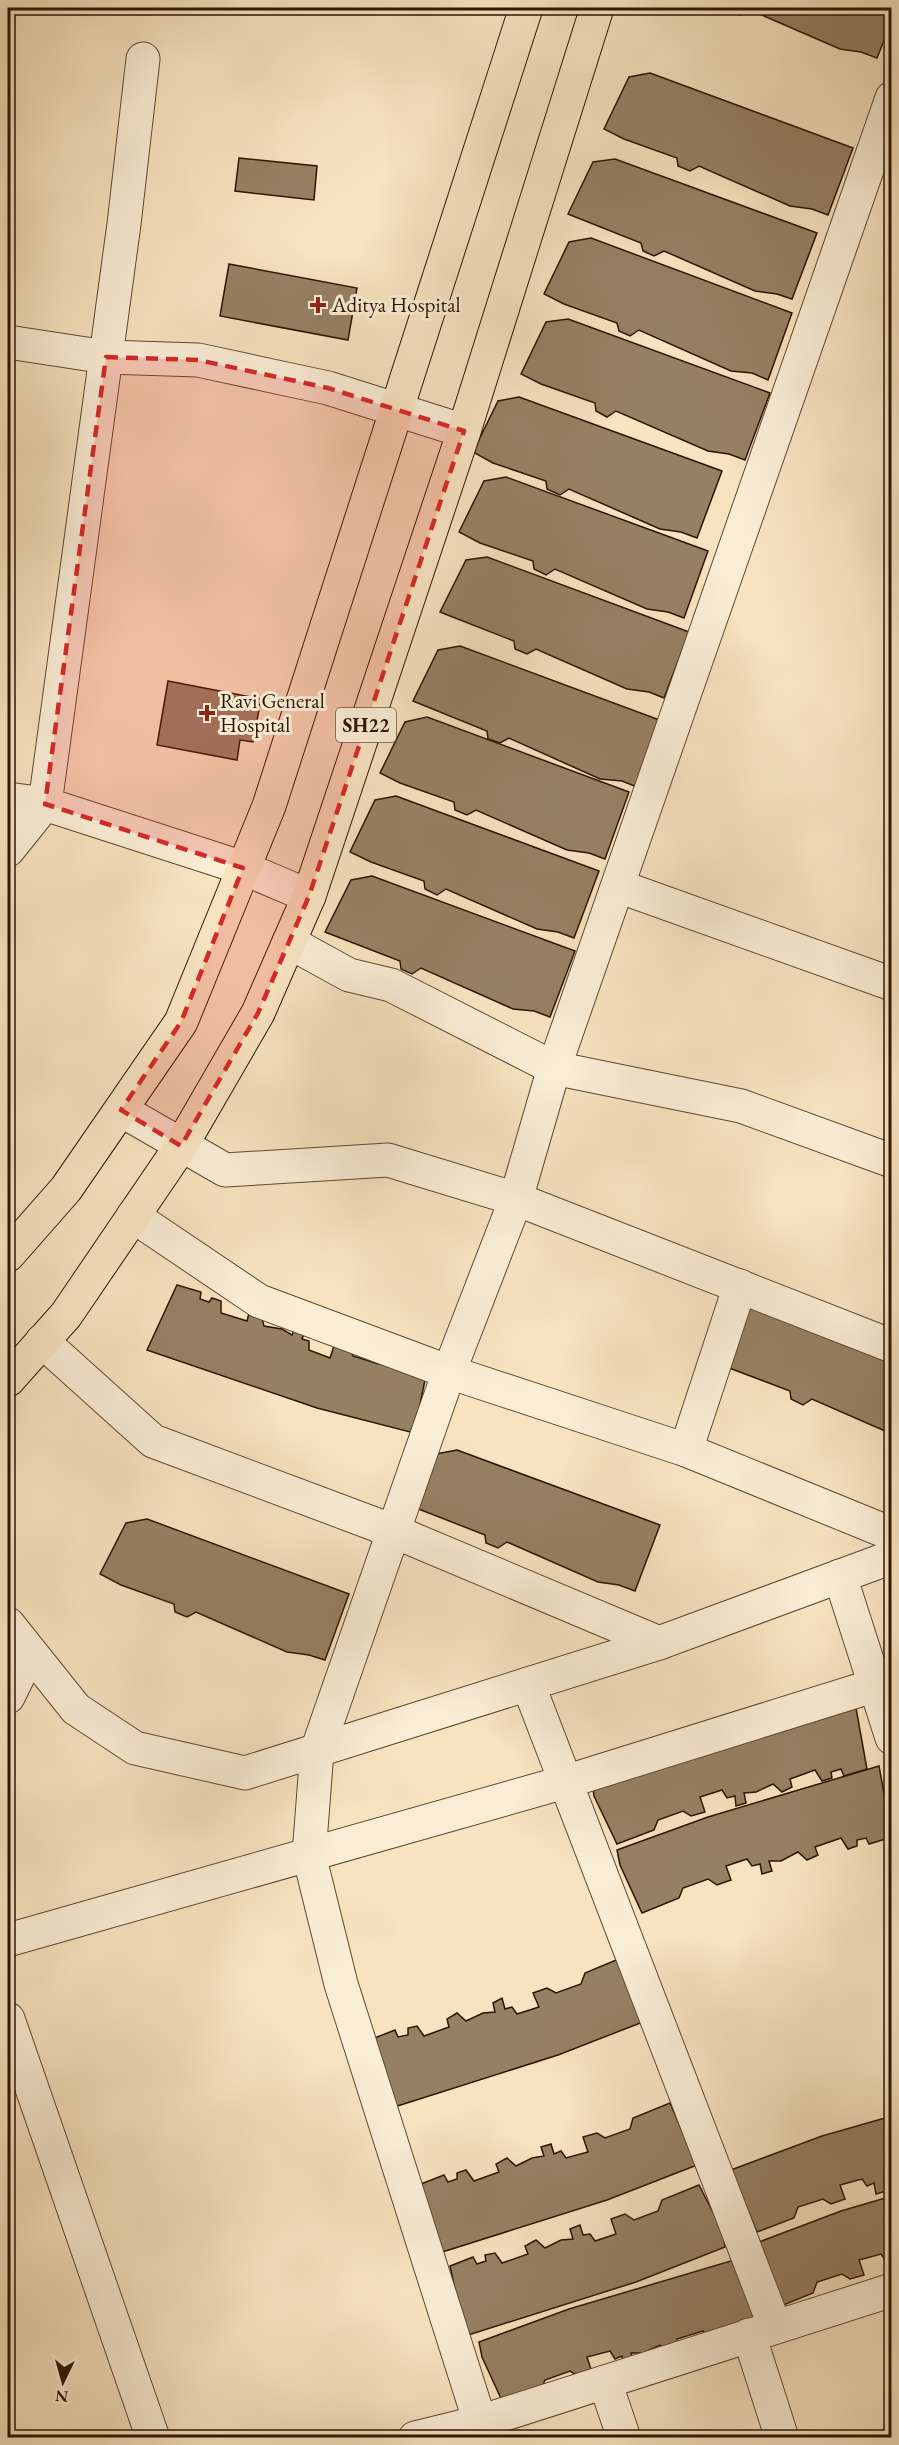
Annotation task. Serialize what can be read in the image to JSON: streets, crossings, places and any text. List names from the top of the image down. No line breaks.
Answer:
{"streets":{"main road":["SH22"]},"places":{"health":["Aditya Hospital","Ravi General Hospital"]},"north":"bottom"}
